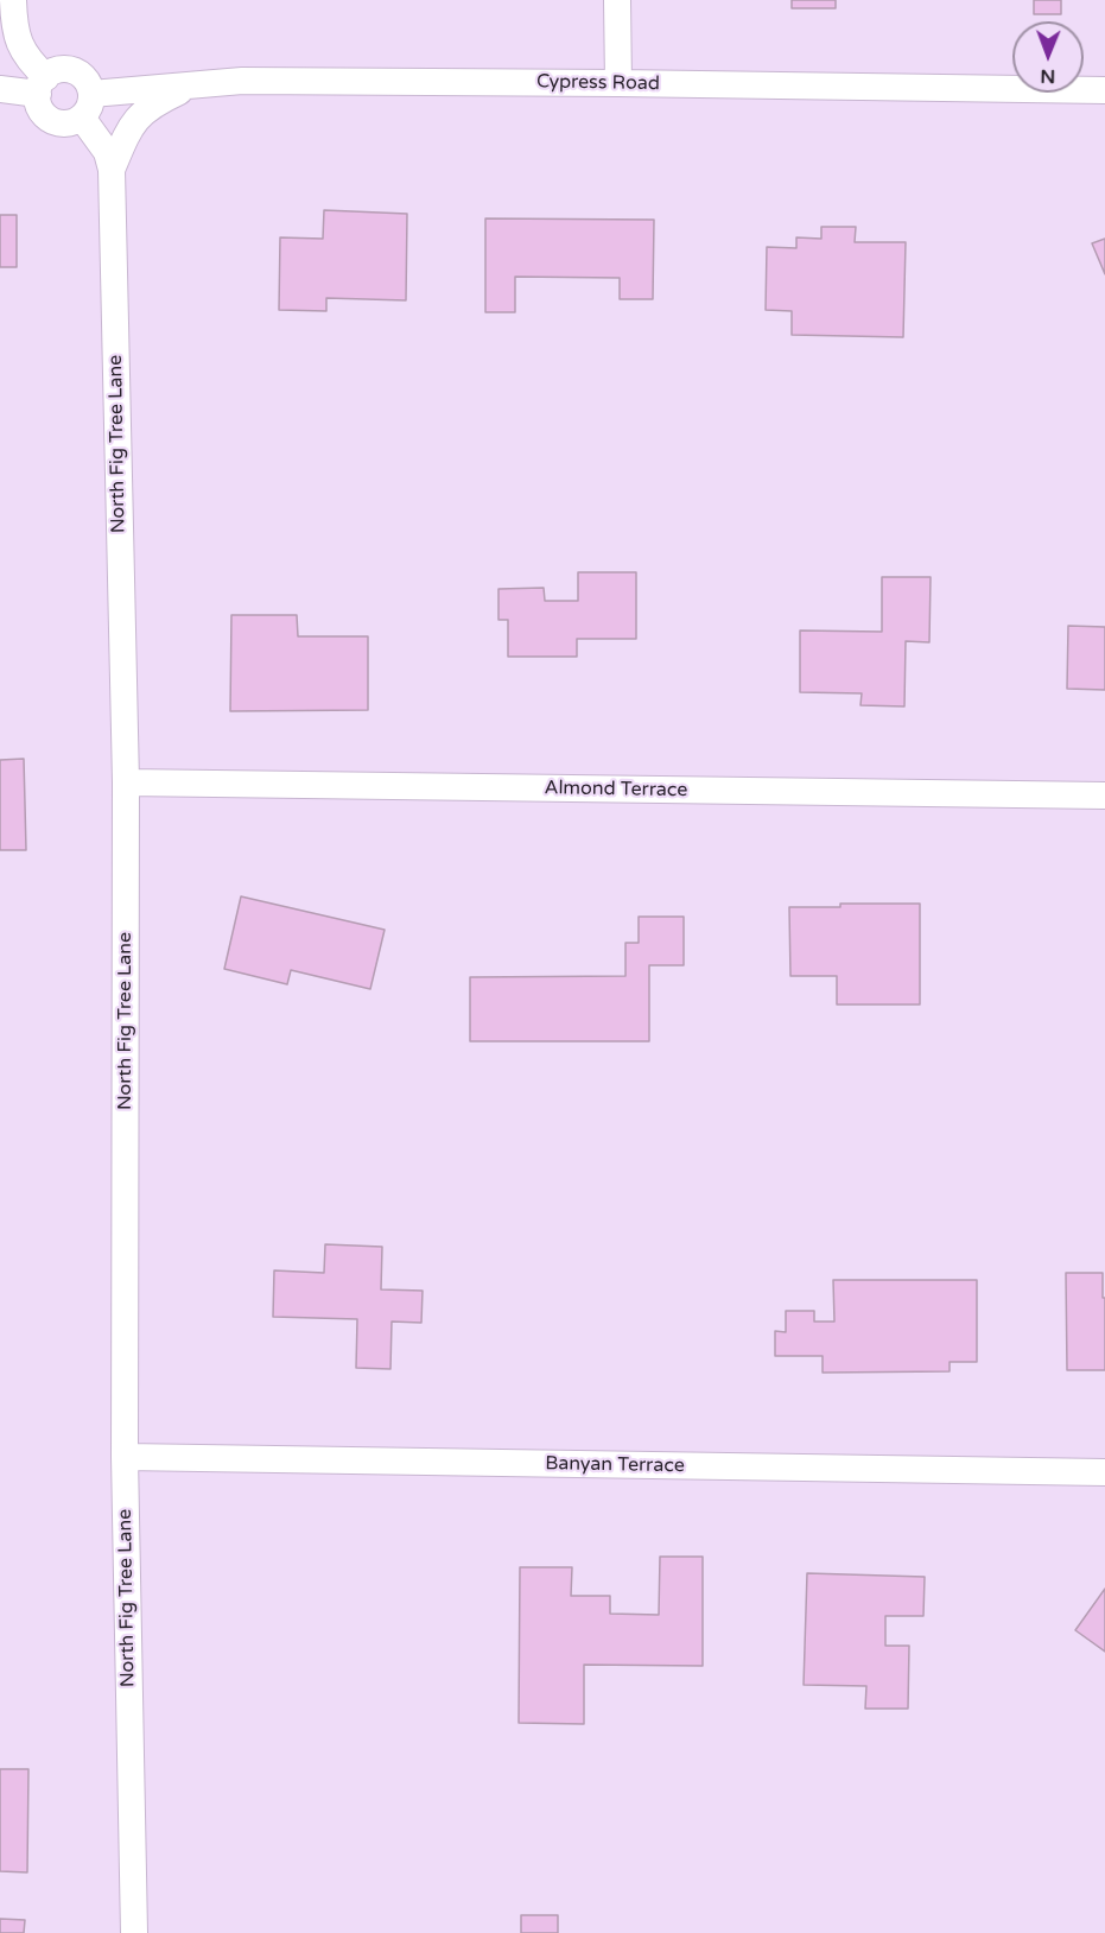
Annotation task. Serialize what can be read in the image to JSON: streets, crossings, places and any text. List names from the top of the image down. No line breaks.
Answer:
{"streets":{"street":["Cypress Road","North Fig Tree Lane","Almond Terrace","Banyan Terrace"]},"crossings":[["Cypress Road","North Fig Tree Lane"],["North Fig Tree Lane","Almond Terrace"],["North Fig Tree Lane","Banyan Terrace"]],"north":"bottom"}
